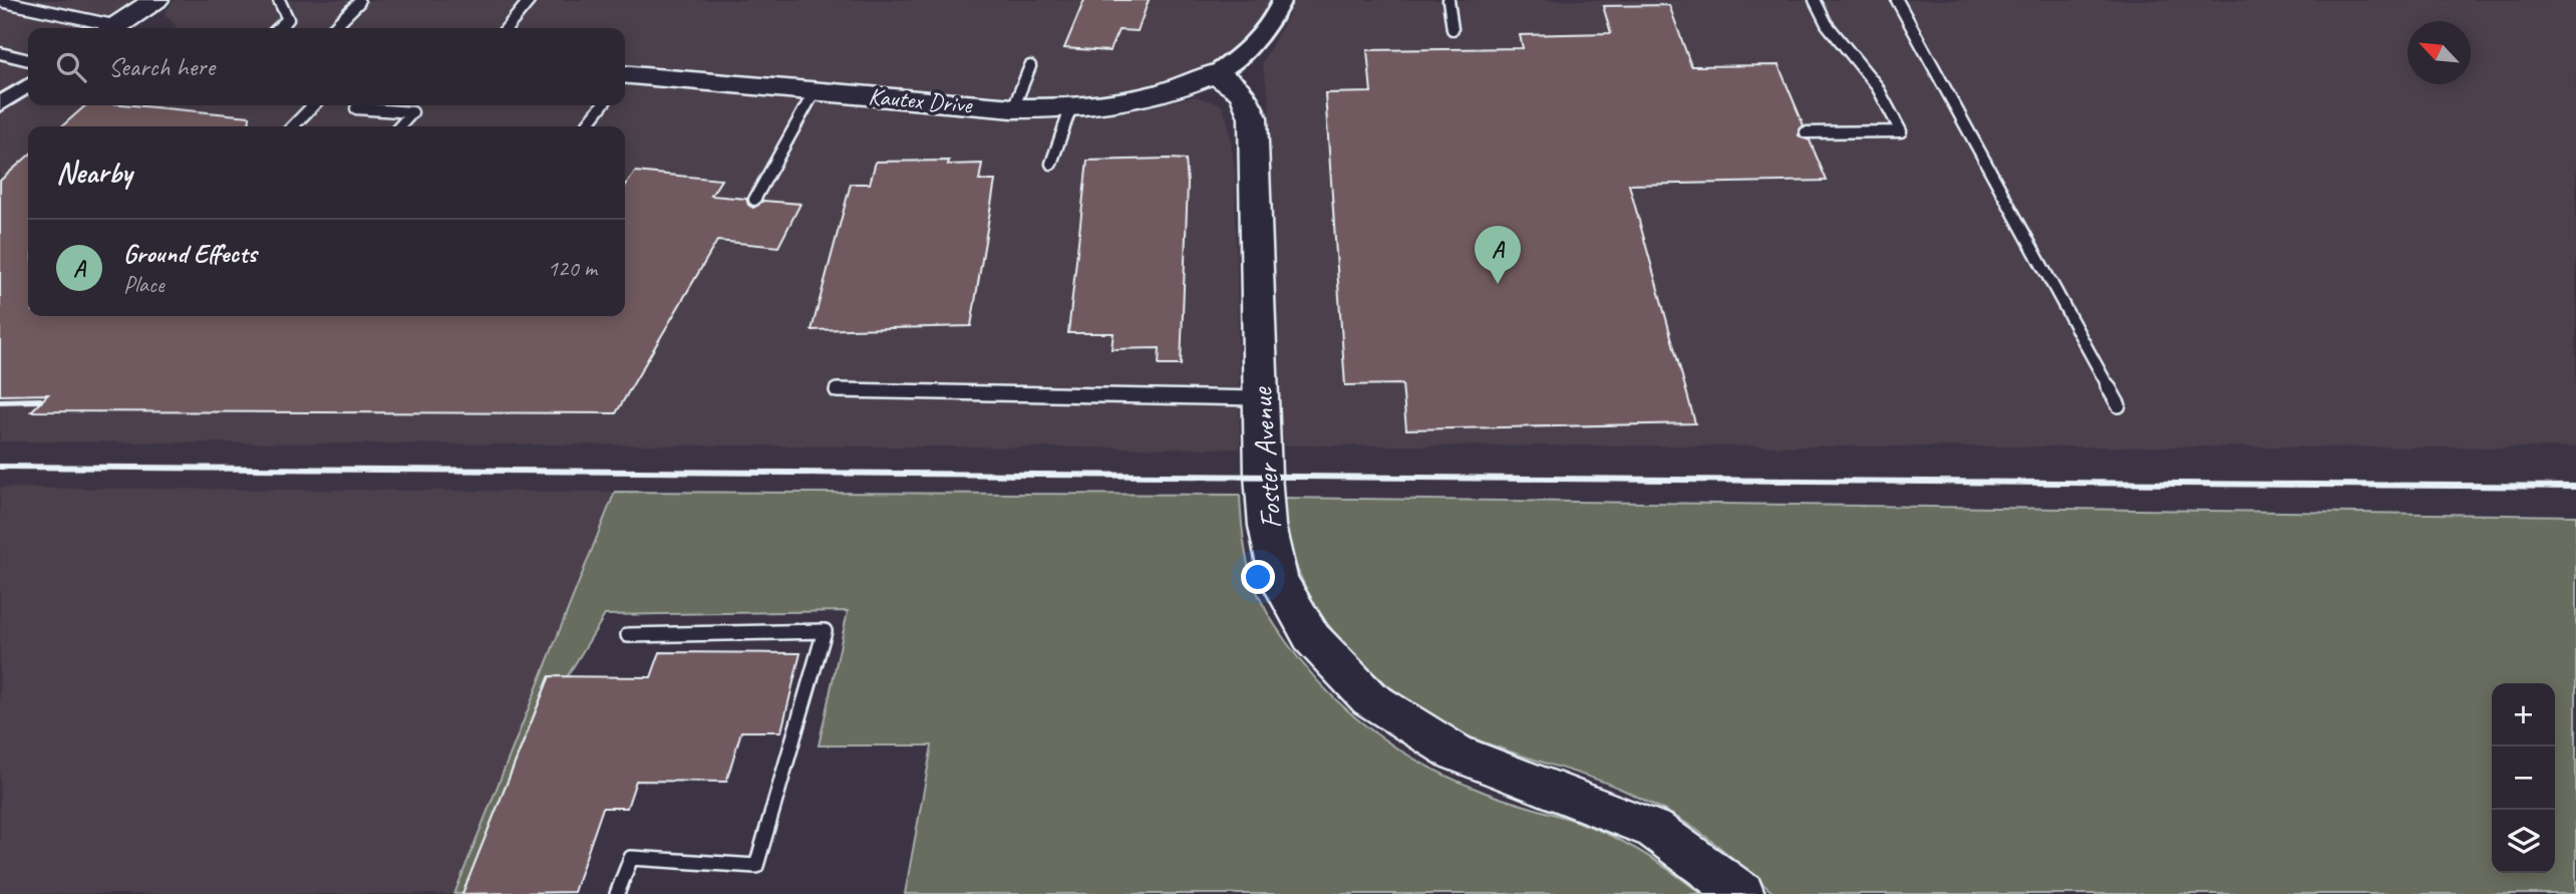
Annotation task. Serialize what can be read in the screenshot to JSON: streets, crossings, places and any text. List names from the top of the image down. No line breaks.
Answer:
{"streets":{"street":["Kautex Drive","Foster Avenue"]},"crossings":[["Kautex Drive","Foster Avenue"]],"north":"top left","page":{"search":"Search here","heading":"Nearby","list":[{"mark":"A","name":"Ground Effects","note":"Place","value":"120 m"}],"pins":"A","map_buttons":["+","−"]}}
